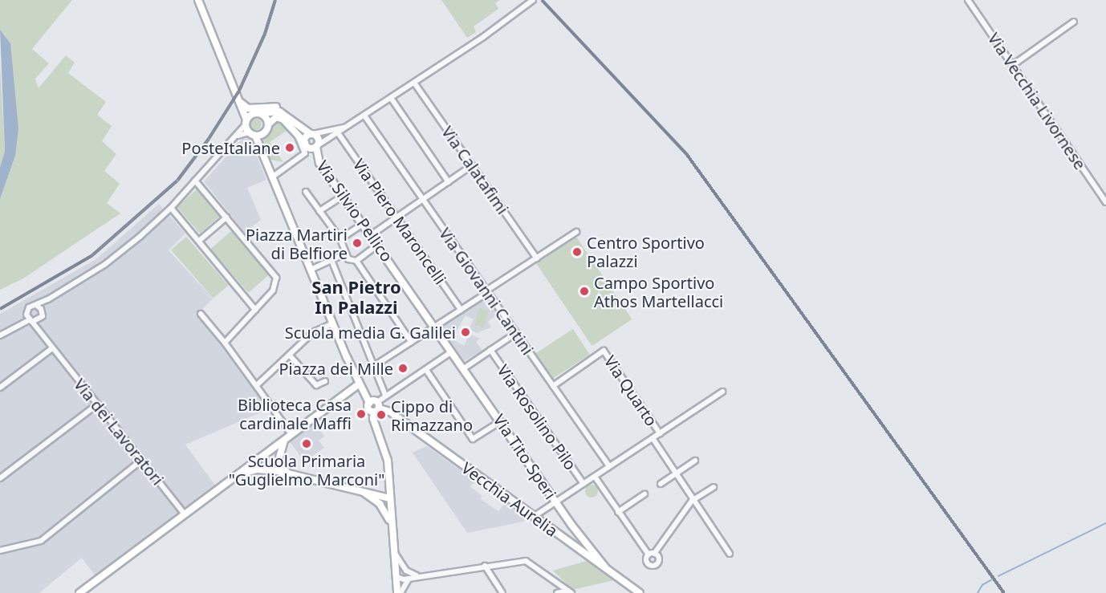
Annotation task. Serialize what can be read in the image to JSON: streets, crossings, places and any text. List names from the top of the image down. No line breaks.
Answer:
{"streets":{"main road":["Via Silvio Pellico","Via Tito Speri","Vecchia Aurelia"],"street":["Via Vecchia Livornese","Via Calatafimi","Via Piero Maroncelli","Via Giovanni Cantini","Via Quarto","Via Rosolino Pilo","Via dei Lavoratori"]},"crossings":[["Via Silvio Pellico","Via Tito Speri"],["Via Giovanni Cantini","Via Quarto"],["Via Tito Speri","Vecchia Aurelia"]],"districts":["San Pietro In Palazzi"],"places":["PosteItaliane","Piazza Martiri di Belfiore","Centro Sportivo Palazzi","Campo Sportivo Athos Martellacci","Scuola media G. Galilei","Piazza dei Mille","Biblioteca Casa cardinale Maffi","Cippo di Rimazzano","Scuola Primaria \"Guglielmo Marconi\""]}
